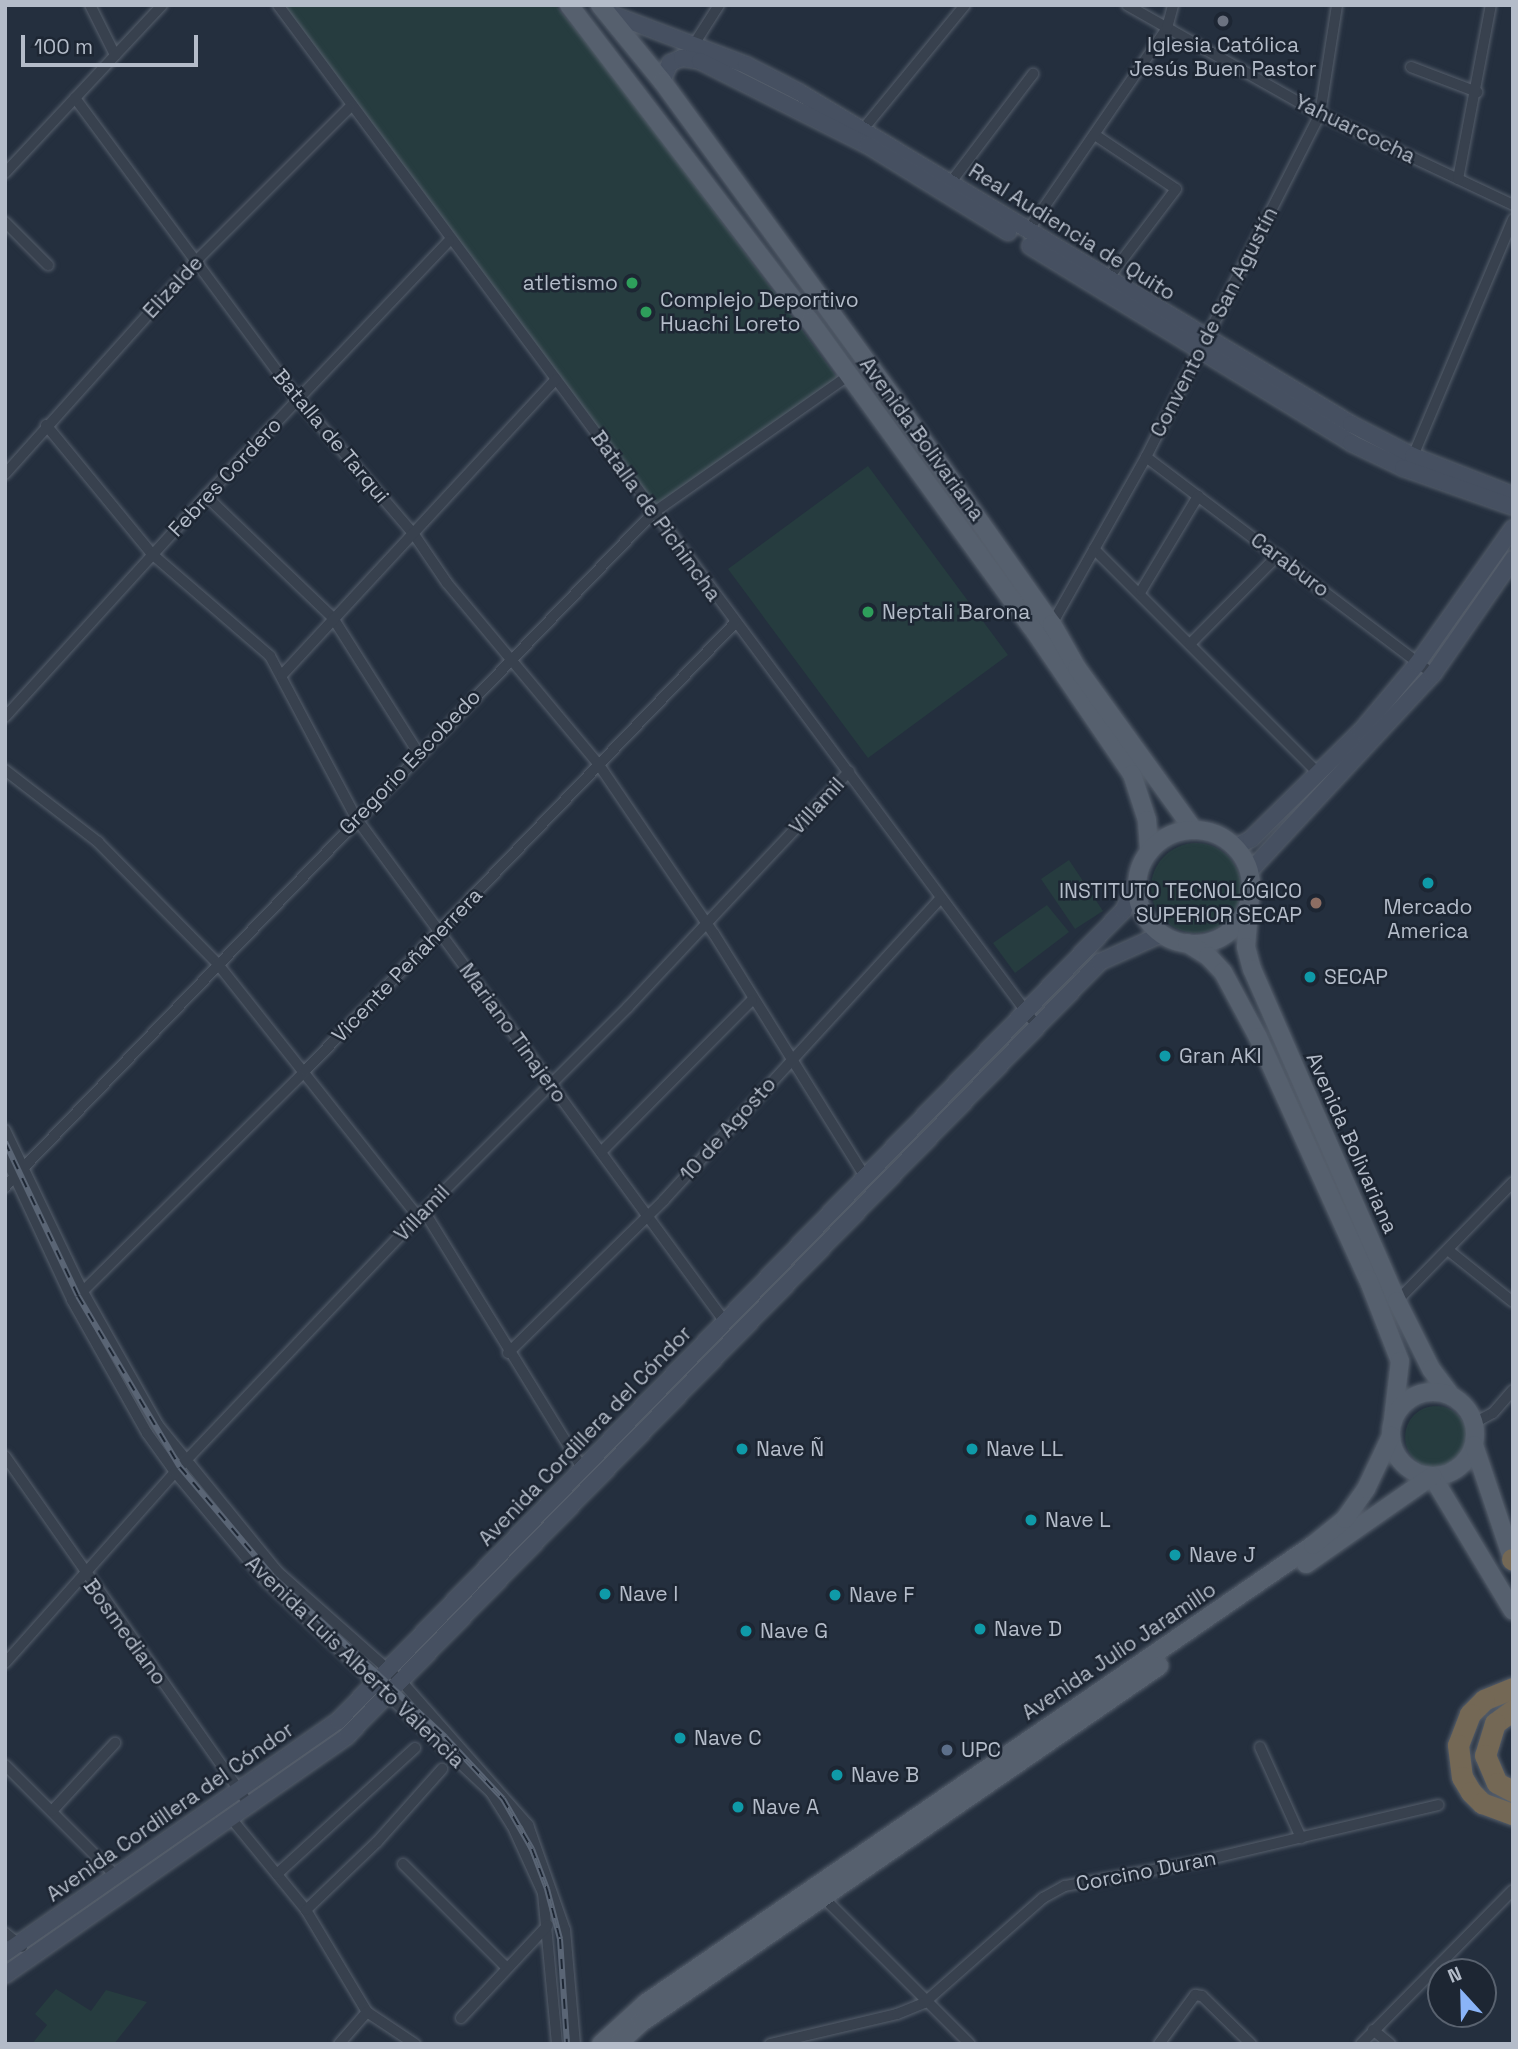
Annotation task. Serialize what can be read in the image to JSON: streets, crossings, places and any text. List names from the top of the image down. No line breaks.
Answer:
{"streets":{"main road":["Avenida Bolivariana","Avenida Julio Jaramillo"],"street":["Yahuarcocha","Real Audiencia de Quito","Elizalde","Convento de San Agustín","Batalla de Tarqui","Febres Cordero","Batalla de Pichincha","Caraburo","Gregorio Escobedo","Villamil","Vicente Peñaherrera","Mariano Tinajero","10 de Agosto","Avenida Cordillera del Cóndor","Bosmediano","Avenida Luis Alberto Valencia","Corcino Duran"]},"crossings":[["Yahuarcocha","Convento de San Agustín"],["Real Audiencia de Quito","Convento de San Agustín"],["Real Audiencia de Quito","Avenida Bolivariana"],["Elizalde","Batalla de Tarqui"],["Elizalde","Batalla de Pichincha"],["Elizalde","Mariano Tinajero"],["Convento de San Agustín","Avenida Bolivariana"],["Convento de San Agustín","Caraburo"],["Batalla de Tarqui","Febres Cordero"],["Batalla de Tarqui","Gregorio Escobedo"],["Batalla de Tarqui","Villamil"],["Batalla de Tarqui","Vicente Peñaherrera"],["Avenida Bolivariana","Gregorio Escobedo"],["Avenida Bolivariana","Avenida Cordillera del Cóndor"],["Avenida Bolivariana","Avenida Julio Jaramillo"],["Febres Cordero","Batalla de Pichincha"],["Febres Cordero","Mariano Tinajero"],["Batalla de Pichincha","Gregorio Escobedo"],["Batalla de Pichincha","Villamil"],["Batalla de Pichincha","Vicente Peñaherrera"],["Batalla de Pichincha","10 de Agosto"],["Batalla de Pichincha","Avenida Cordillera del Cóndor"],["Gregorio Escobedo","Mariano Tinajero"],["Gregorio Escobedo","Avenida Luis Alberto Valencia"],["Villamil","Mariano Tinajero"],["Villamil","Bosmediano"],["Villamil","Avenida Luis Alberto Valencia"],["Vicente Peñaherrera","Mariano Tinajero"],["Vicente Peñaherrera","Avenida Luis Alberto Valencia"],["Mariano Tinajero","10 de Agosto"],["Mariano Tinajero","Avenida Cordillera del Cóndor"],["Avenida Cordillera del Cóndor","Bosmediano"],["Avenida Cordillera del Cóndor","Avenida Luis Alberto Valencia"]],"places":["Iglesia Católica Jesús Buen Pastor","atletismo","Complejo Deportivo Huachi Loreto","Neptali Barona","Mercado America","INSTITUTO TECNOLÓGICO SUPERIOR SECAP","SECAP","Gran AKI","Nave Ñ","Nave LL","Nave L","Nave J","Nave I","Nave F","Nave D","Nave G","Nave C","UPC","Nave B","Nave A"],"scale_bar":"100 m","north":"top"}
